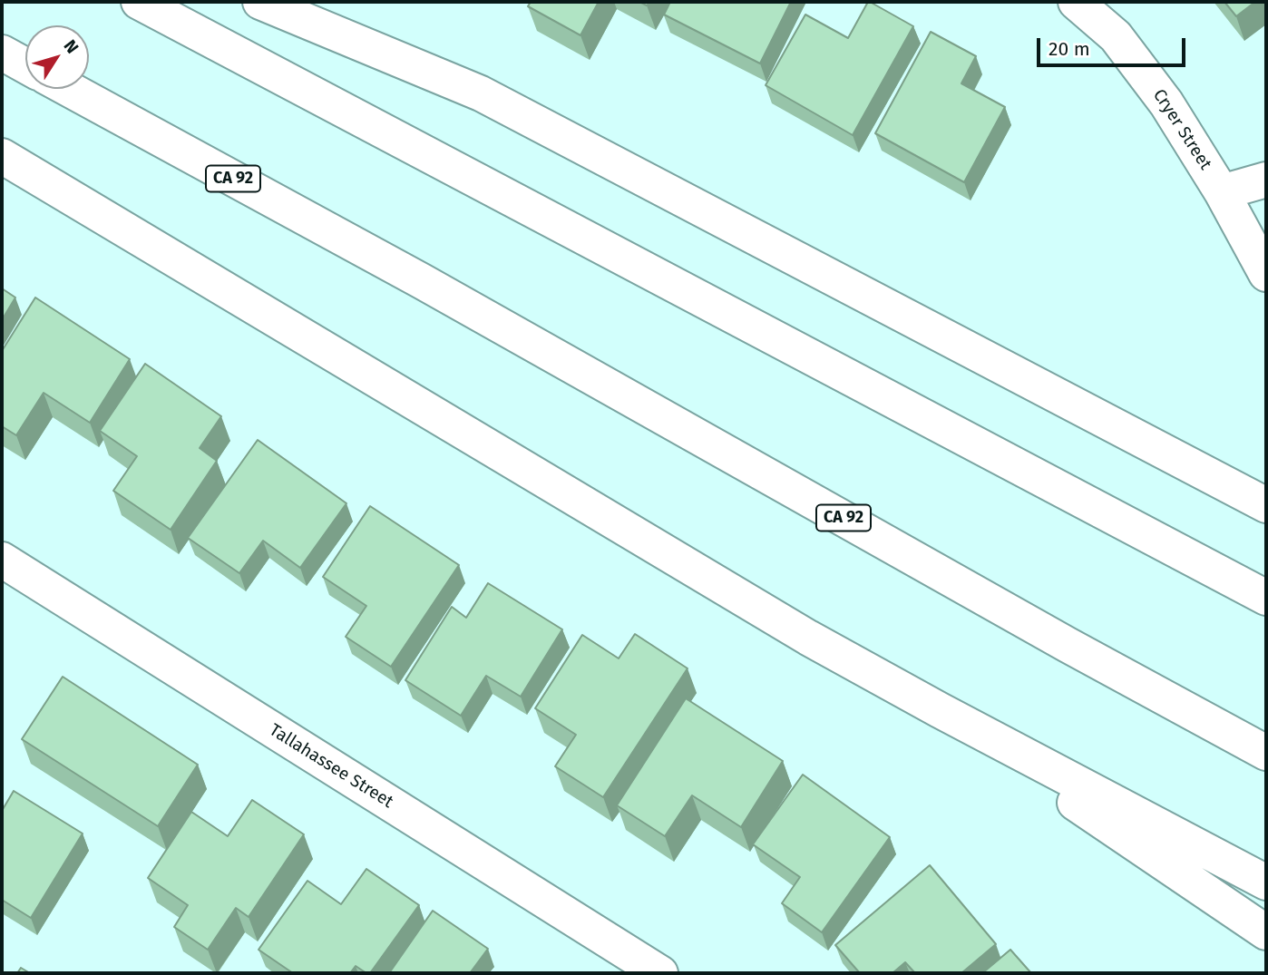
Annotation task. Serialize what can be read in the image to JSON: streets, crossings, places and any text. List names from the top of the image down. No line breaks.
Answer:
{"streets":{"main road":["Cryer Street","CA 92","Tallahassee Street"]},"scale_bar":"20 m","north":"top right"}
